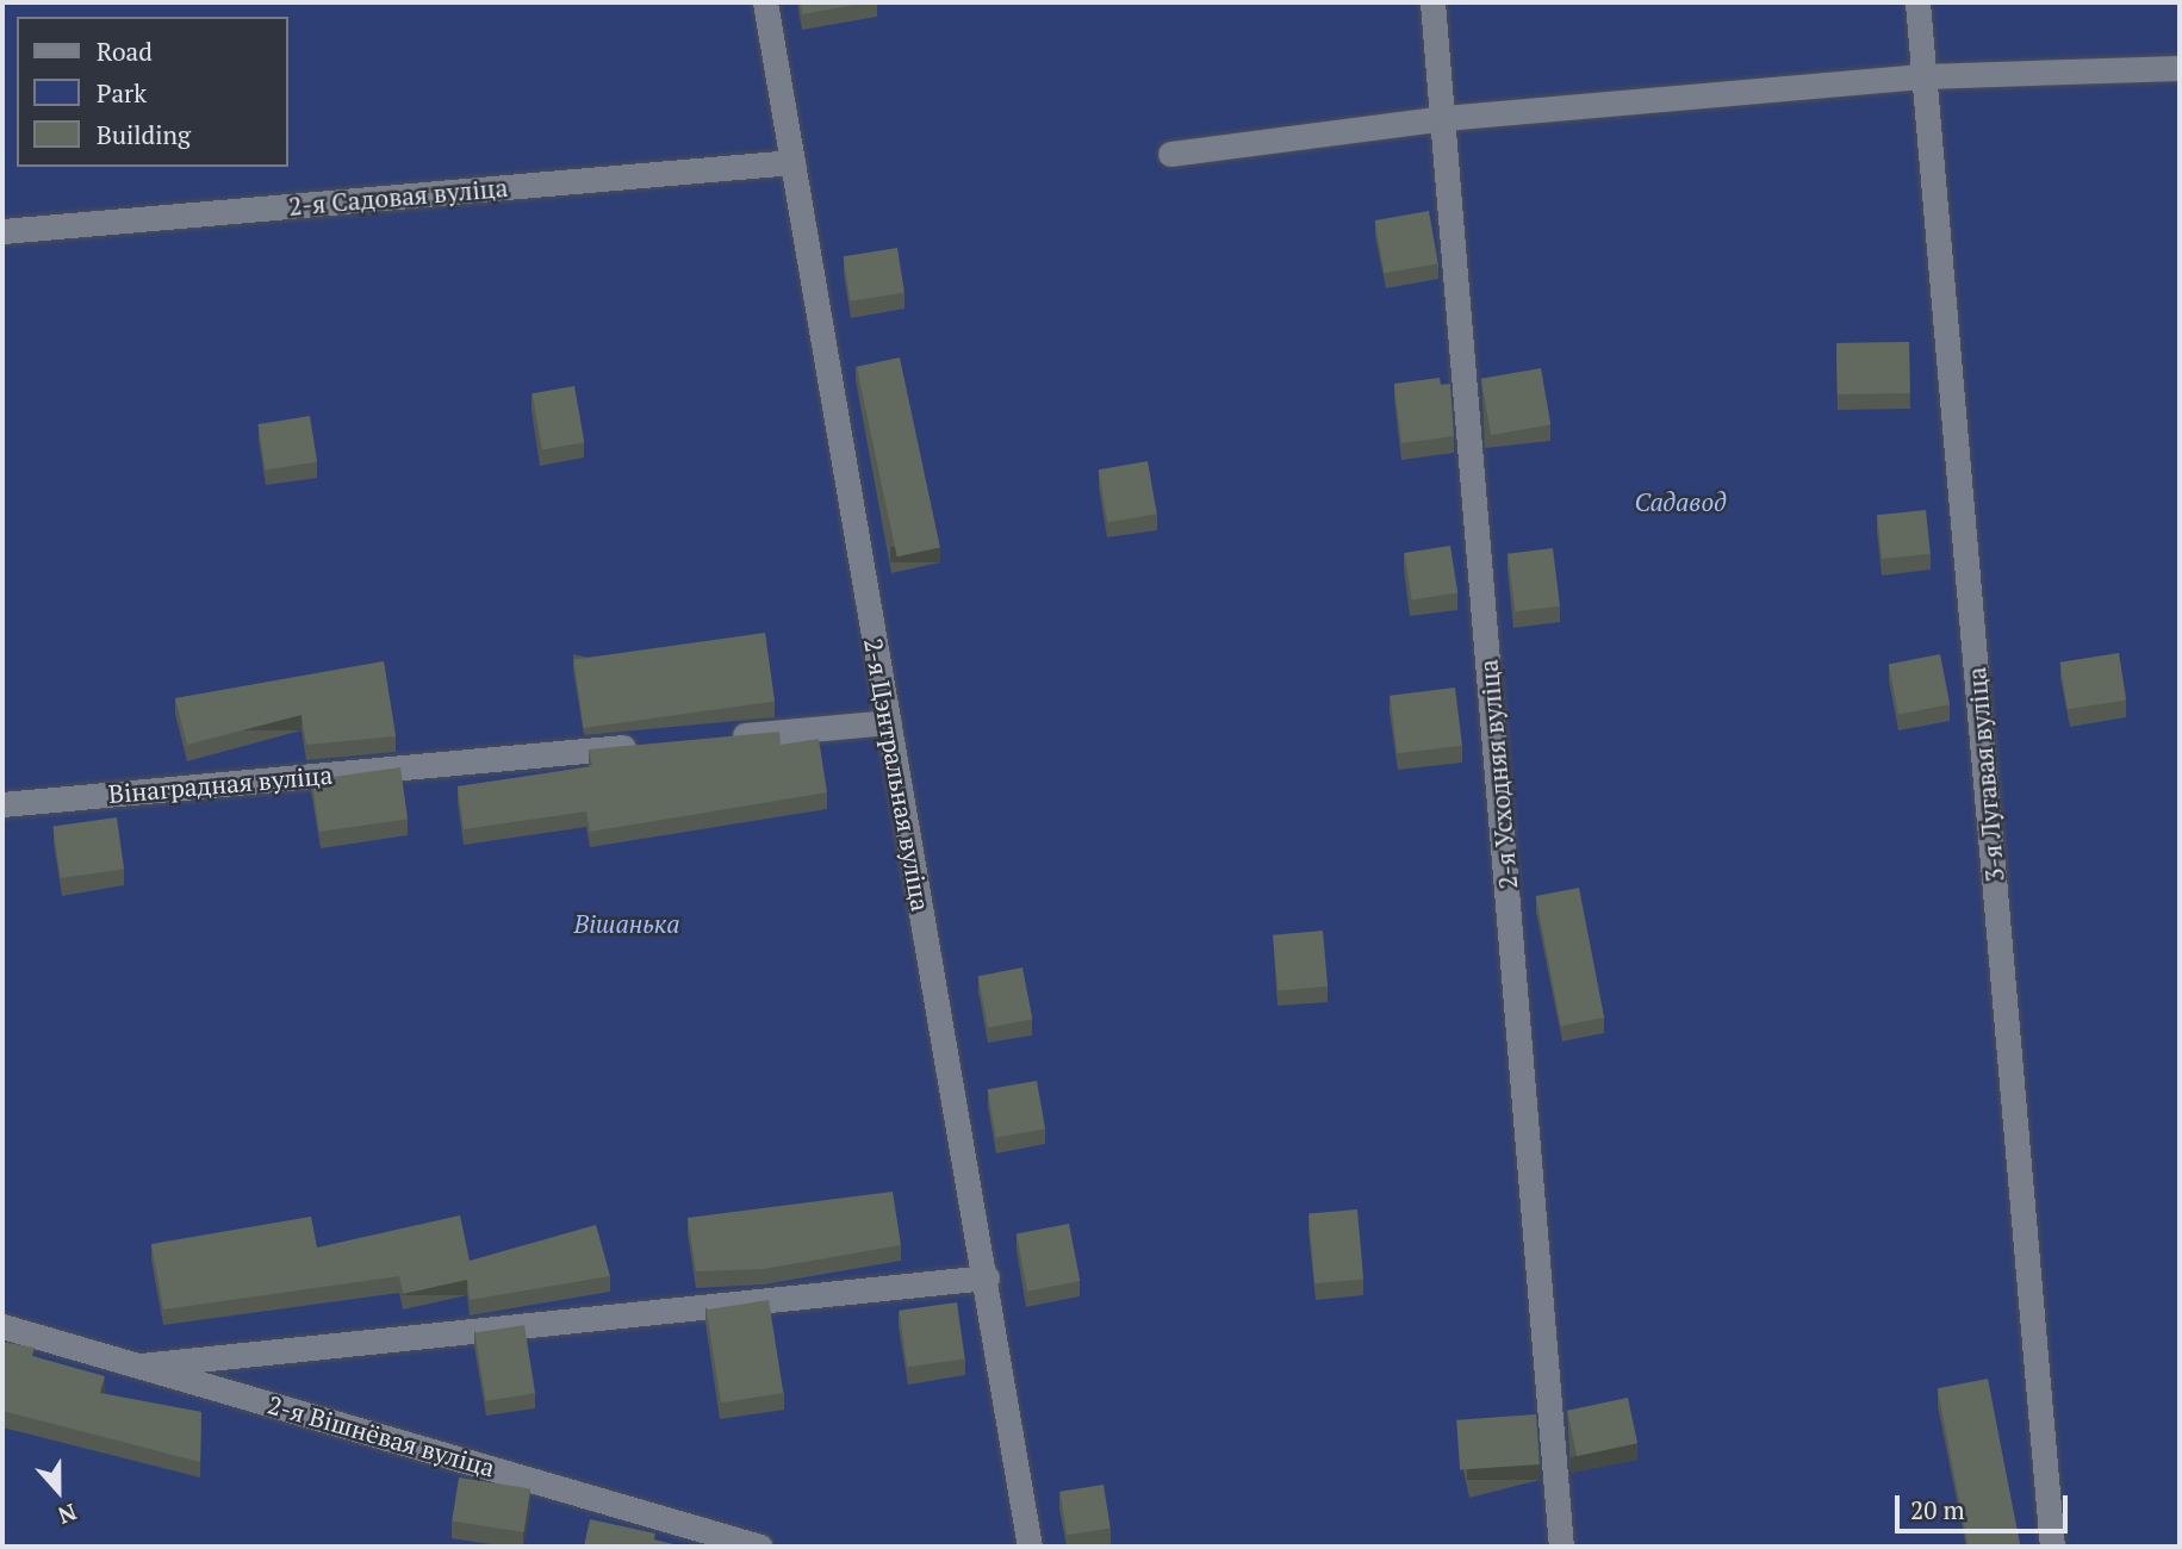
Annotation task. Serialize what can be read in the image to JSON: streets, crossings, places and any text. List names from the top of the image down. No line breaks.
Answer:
{"streets":{"street":["2-я Садовая вуліца","2-я Цэнтральная вуліца","2-я Усходняя вуліца","3-я Лугавая вуліца","Вінаградная вуліца","2-я Вішнёвая вуліца"]},"crossings":[["2-я Садовая вуліца","2-я Цэнтральная вуліца"]],"parks":["Садавод","Вішанька"],"legend":["Road","Park","Building"],"scale_bar":"20 m","north":"bottom"}
